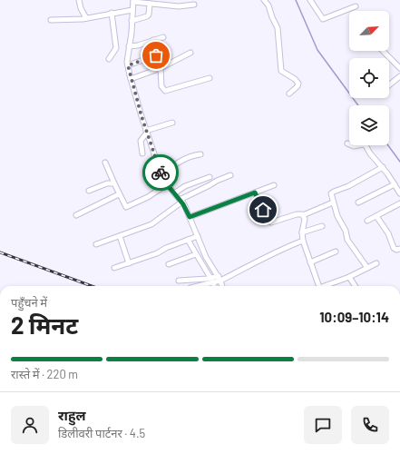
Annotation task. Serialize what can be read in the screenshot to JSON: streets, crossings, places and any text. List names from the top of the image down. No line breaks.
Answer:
{"north":"top right","page":{"heading":["2 मिनट","पहुँचने में","10:09–10:14"],"panel":["राहुल","डिलीवरी पार्टनर · 4.5"],"bar":"रास्ते में · 220 m"}}
